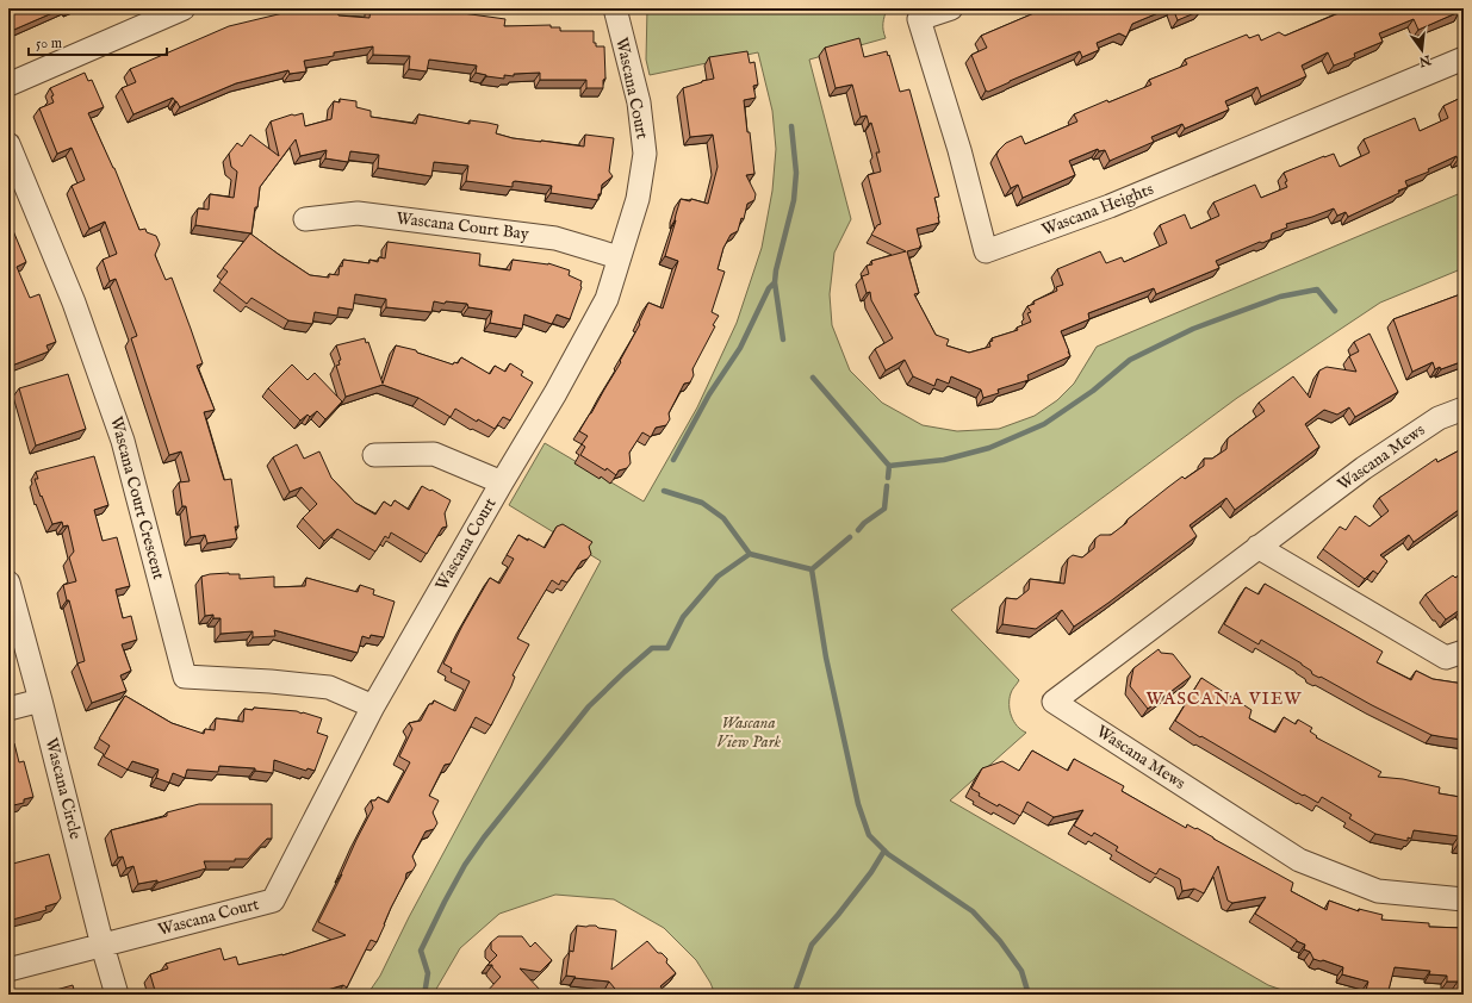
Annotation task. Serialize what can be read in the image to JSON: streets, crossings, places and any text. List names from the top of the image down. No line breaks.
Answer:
{"streets":{"street":["Wascana Court","Wascana Heights","Wascana Court Bay","Wascana Mews","Wascana Court Crescent","Wascana Circle"]},"crossings":[["Wascana Court","Wascana Court Bay"],["Wascana Court","Wascana Court Crescent"],["Wascana Court","Wascana Circle"]],"districts":["WASCANA VIEW"],"parks":["Wascana View Park"],"scale_bar":"50 m","north":"bottom"}
